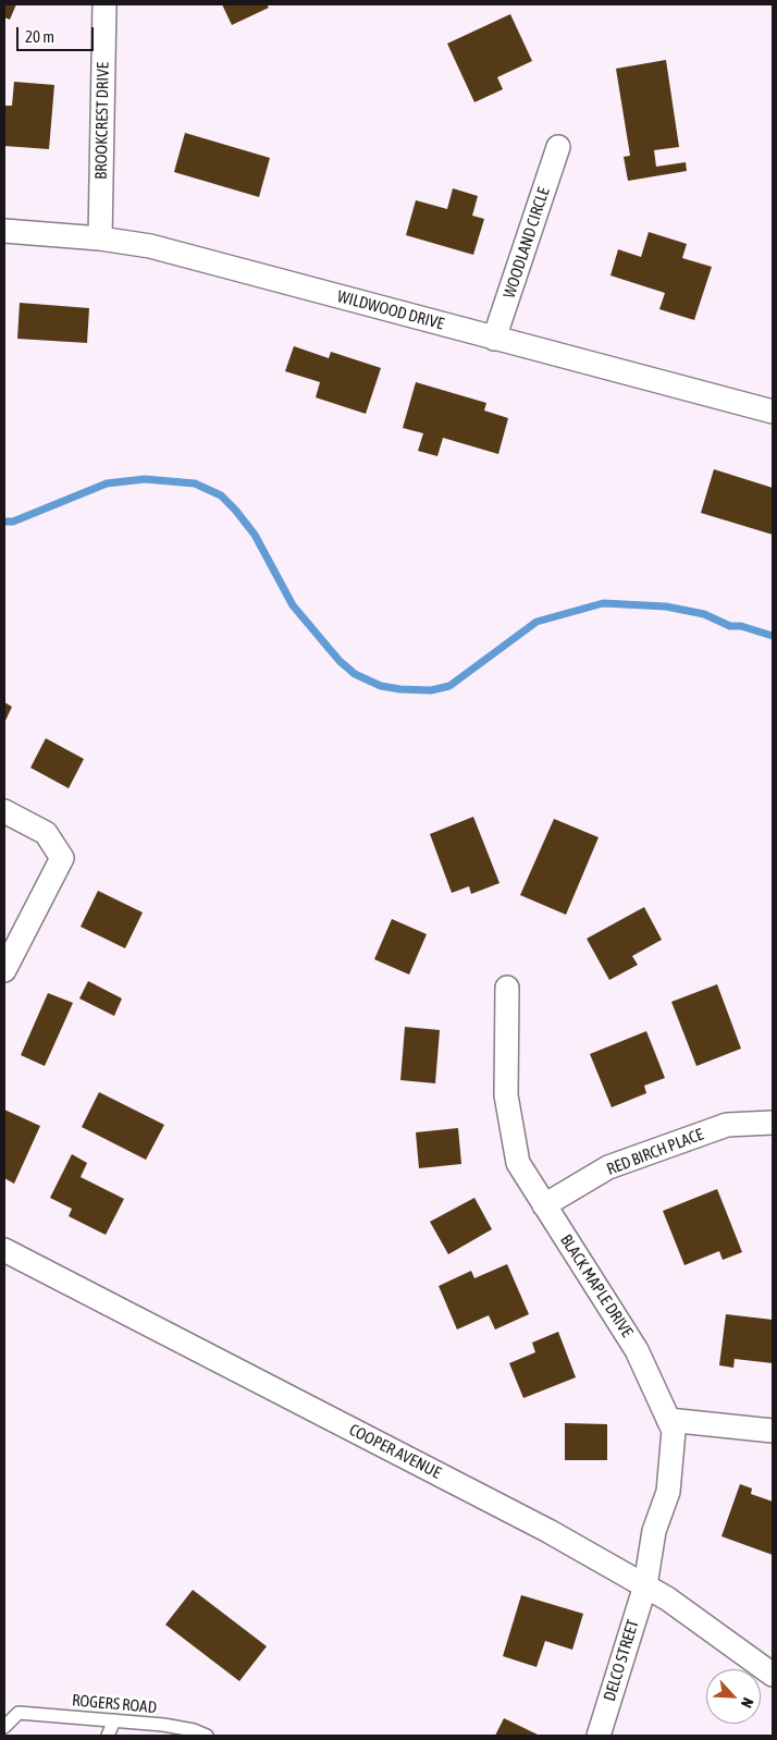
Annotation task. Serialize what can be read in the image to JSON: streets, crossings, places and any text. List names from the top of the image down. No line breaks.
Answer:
{"streets":{"street":["BROOKCREST DRIVE","WOODLAND CIRCLE","WILDWOOD DRIVE","RED BIRCH PLACE","BLACK MAPLE DRIVE","COOPER AVENUE","DELCO STREET"],"lane":["ROGERS ROAD"]},"crossings":[["BROOKCREST DRIVE","WILDWOOD DRIVE"],["WOODLAND CIRCLE","WILDWOOD DRIVE"],["RED BIRCH PLACE","BLACK MAPLE DRIVE"],["BLACK MAPLE DRIVE","COOPER AVENUE"],["BLACK MAPLE DRIVE","DELCO STREET"],["COOPER AVENUE","DELCO STREET"]],"scale_bar":"20 m","north":"bottom right"}
